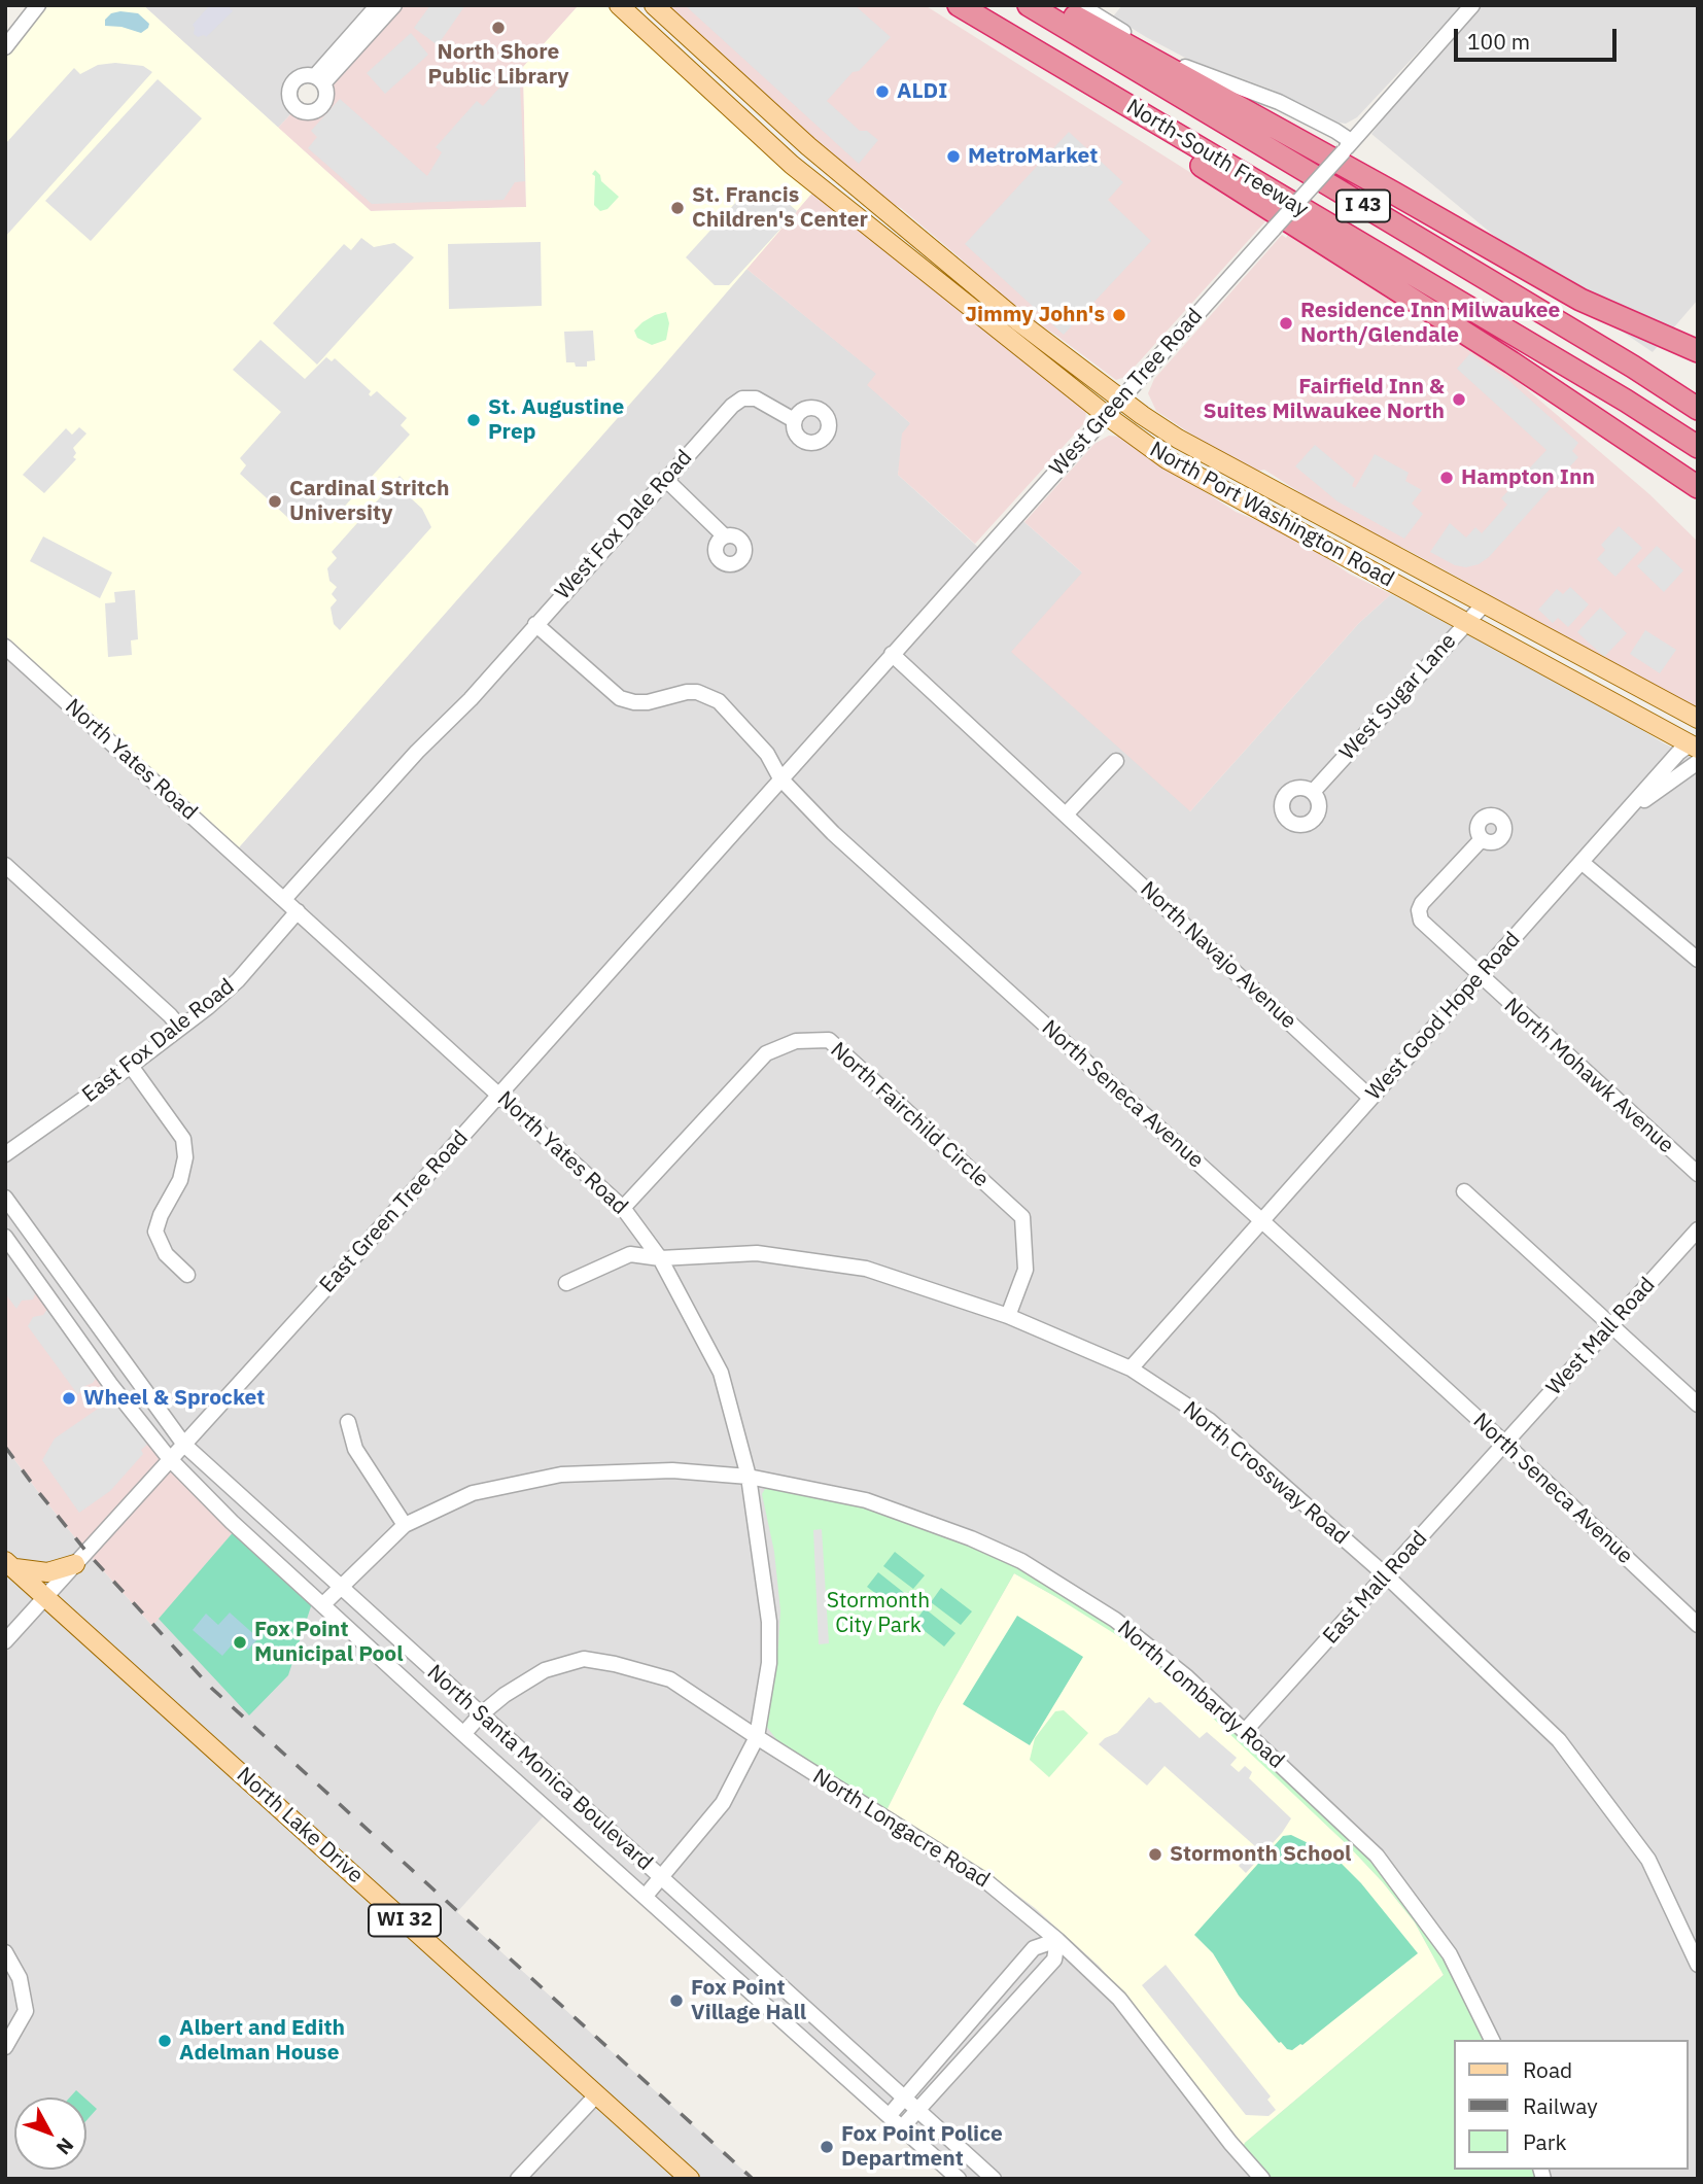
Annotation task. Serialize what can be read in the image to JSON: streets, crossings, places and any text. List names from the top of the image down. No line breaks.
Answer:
{"streets":{"highway":["North-South Freeway","I 43"],"main road":["North Port Washington Road","North Lake Drive","WI 32"],"street":["West Green Tree Road","West Fox Dale Road","West Sugar Lane","North Yates Road","North Navajo Avenue","West Good Hope Road","East Fox Dale Road","North Mohawk Avenue","North Seneca Avenue","North Fairchild Circle","East Green Tree Road","West Mall Road","North Crossway Road","East Mall Road","North Lombardy Road","North Santa Monica Boulevard","North Longacre Road"]},"crossings":[["West Green Tree Road","North Port Washington Road"],["West Green Tree Road","North Navajo Avenue"],["West Green Tree Road","North Seneca Avenue"],["West Green Tree Road","East Green Tree Road"],["North Port Washington Road","West Sugar Lane"],["North Port Washington Road","West Good Hope Road"],["West Fox Dale Road","North Yates Road"],["West Fox Dale Road","North Seneca Avenue"],["North Yates Road","East Fox Dale Road"],["North Yates Road","North Fairchild Circle"],["North Yates Road","East Green Tree Road"],["North Yates Road","North Crossway Road"],["North Yates Road","North Lombardy Road"],["North Yates Road","North Santa Monica Boulevard"],["North Yates Road","North Longacre Road"],["North Navajo Avenue","West Good Hope Road"],["West Good Hope Road","North Mohawk Avenue"],["West Good Hope Road","North Seneca Avenue"],["West Good Hope Road","North Crossway Road"],["North Seneca Avenue","East Green Tree Road"],["North Seneca Avenue","West Mall Road"],["North Seneca Avenue","East Mall Road"],["North Fairchild Circle","North Crossway Road"],["East Green Tree Road","North Santa Monica Boulevard"],["East Green Tree Road","North Lake Drive"],["West Mall Road","East Mall Road"],["North Crossway Road","East Mall Road"],["East Mall Road","North Lombardy Road"],["North Lombardy Road","North Santa Monica Boulevard"],["North Santa Monica Boulevard","North Longacre Road"]],"parks":["Stormonth City Park"],"places":["North Shore Public Library","ALDI","MetroMarket","St. Francis Children's Center","Jimmy John's","Residence Inn Milwaukee North/Glendale","Fairfield Inn & Suites Milwaukee North","St. Augustine Prep","Hampton Inn","Cardinal Stritch University","Wheel & Sprocket","Fox Point Municipal Pool","Stormonth School","Fox Point Village Hall","Albert and Edith Adelman House","Fox Point Police Department"],"legend":["Road","Railway","Park"],"scale_bar":"100 m","north":"bottom right"}
